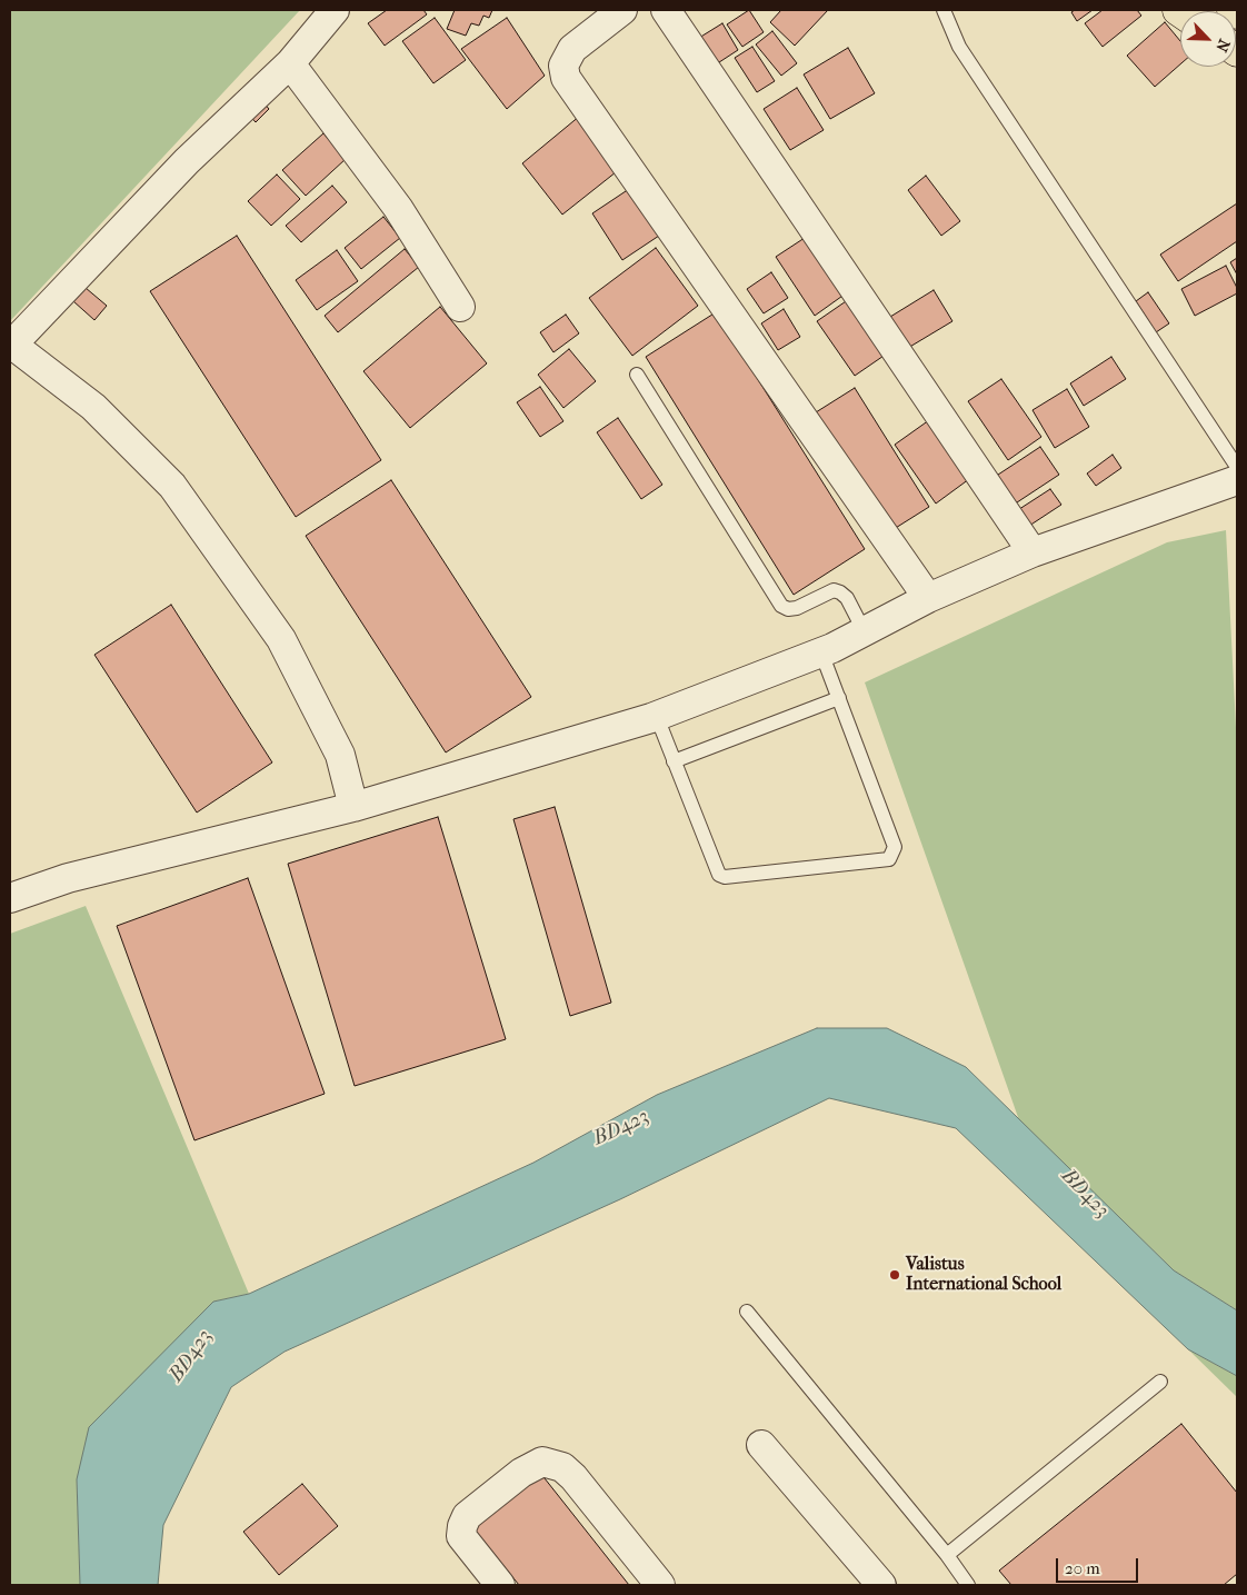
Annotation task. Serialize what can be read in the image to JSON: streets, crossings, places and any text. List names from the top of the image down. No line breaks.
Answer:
{"water":["BD423"],"places":["Valistus International School"],"scale_bar":"20 m","north":"bottom right"}
